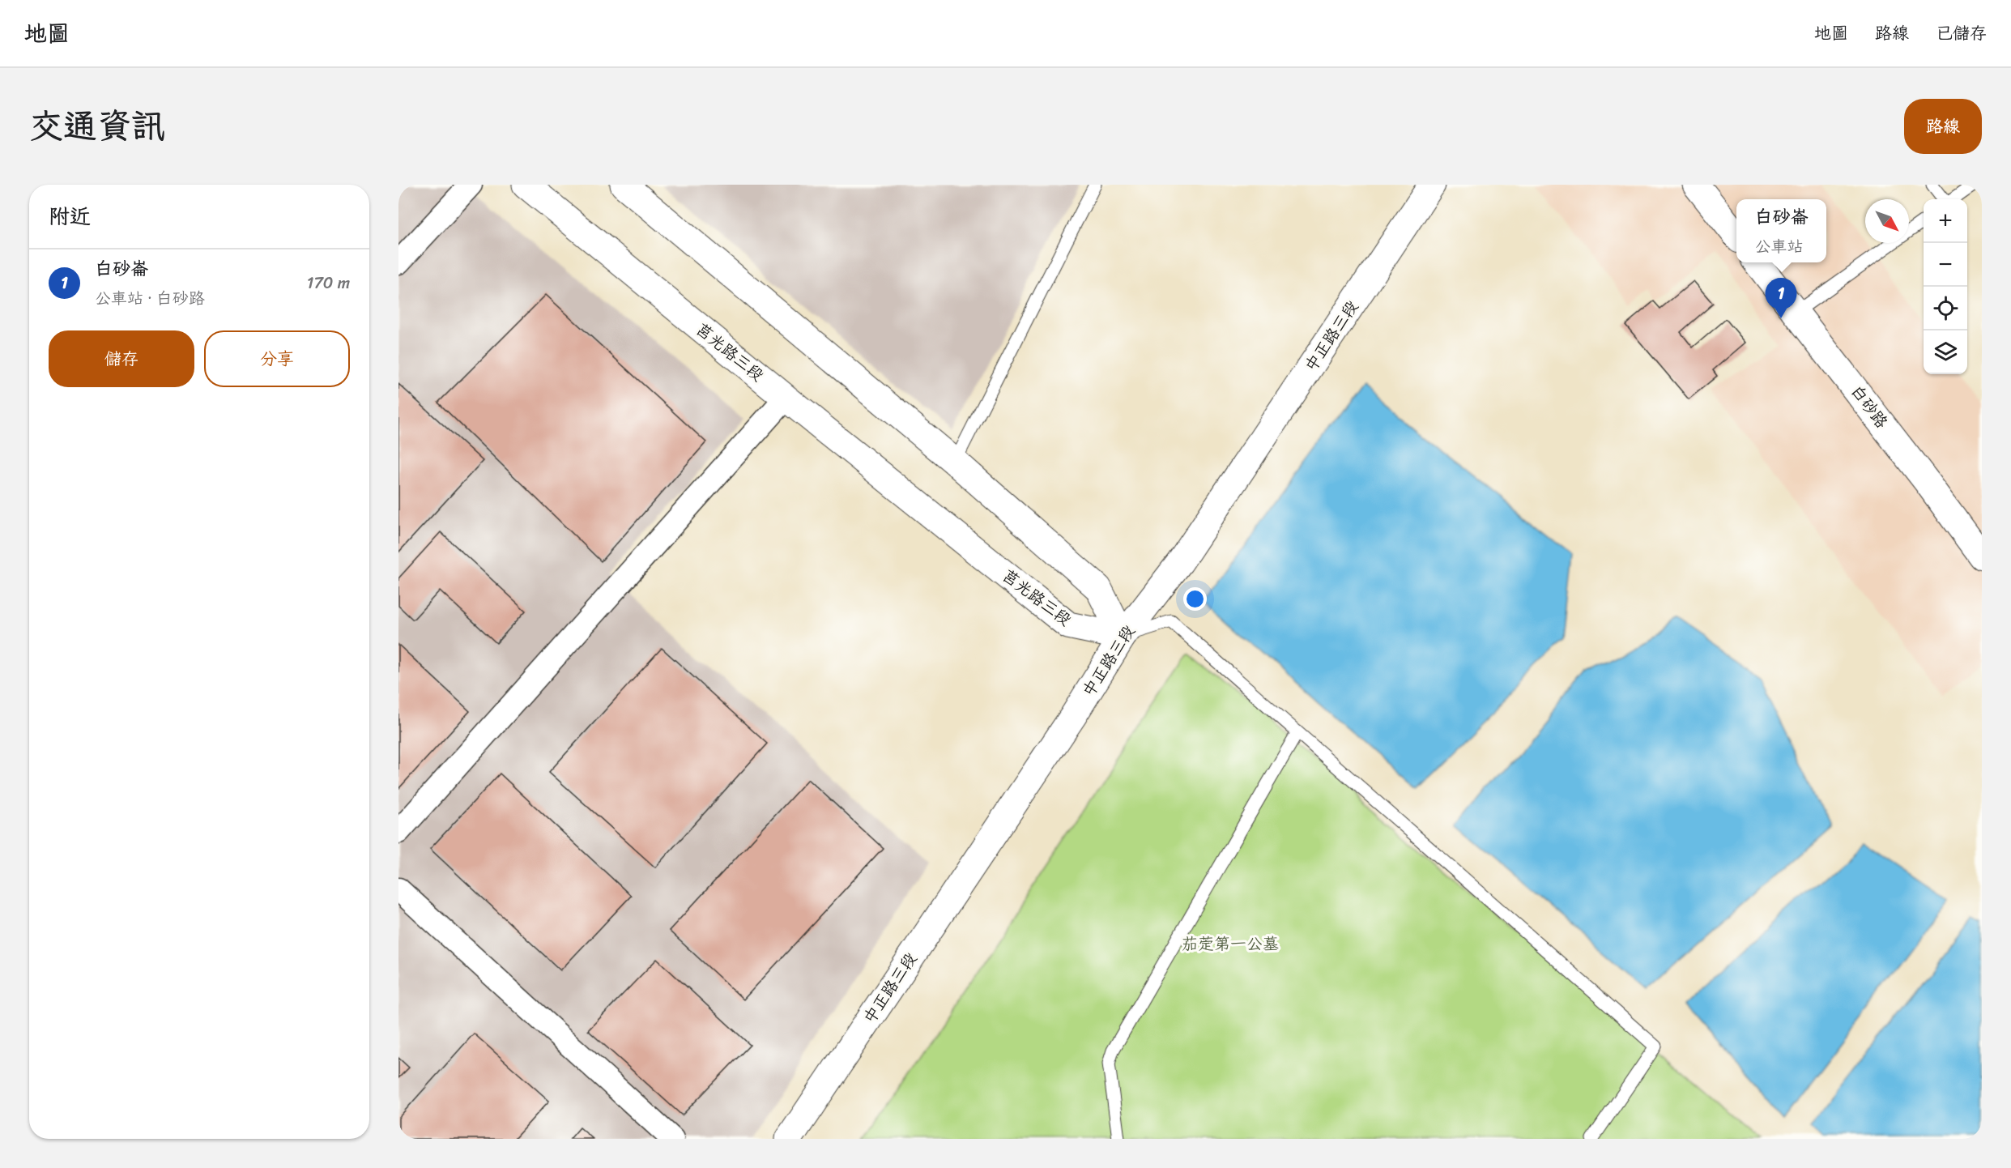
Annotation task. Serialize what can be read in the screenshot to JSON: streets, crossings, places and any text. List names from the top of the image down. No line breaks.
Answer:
{"streets":{"main road":["中正路三段","莒光路三段","白砂路"]},"crossings":[["中正路三段","莒光路三段"]],"parks":["茄萣第一公墓"],"north":"bottom right","page":{"header":"地圖","nav":["地圖","路線","已儲存"],"title":"交通資訊","buttons":["路線",["儲存","分享"]],"heading":"附近","map_buttons":["+","−"],"popup":["白砂崙","公車站"],"list":[{"mark":"1","name":"白砂崙","note":"公車站 · 白砂路","value":"170 m"}],"pins":"1"}}
